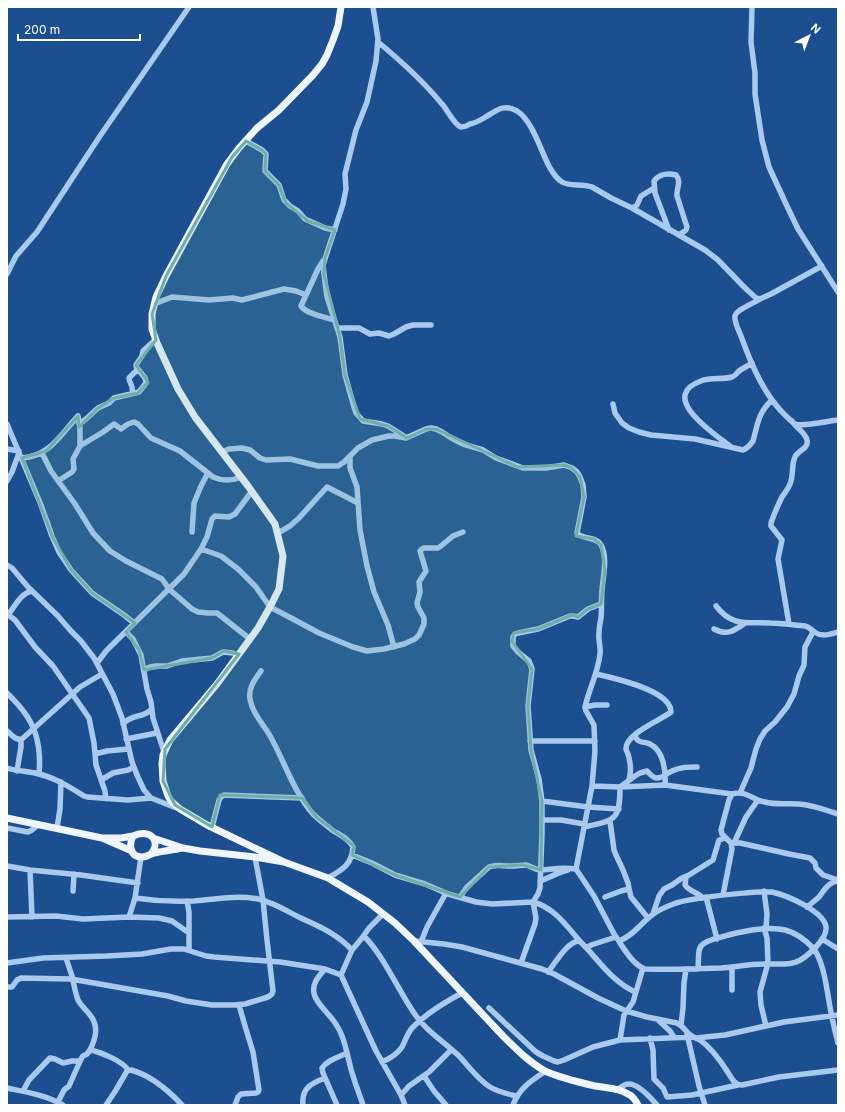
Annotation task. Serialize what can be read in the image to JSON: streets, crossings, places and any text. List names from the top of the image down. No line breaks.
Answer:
{"scale_bar":"200 m","north":"top right"}
